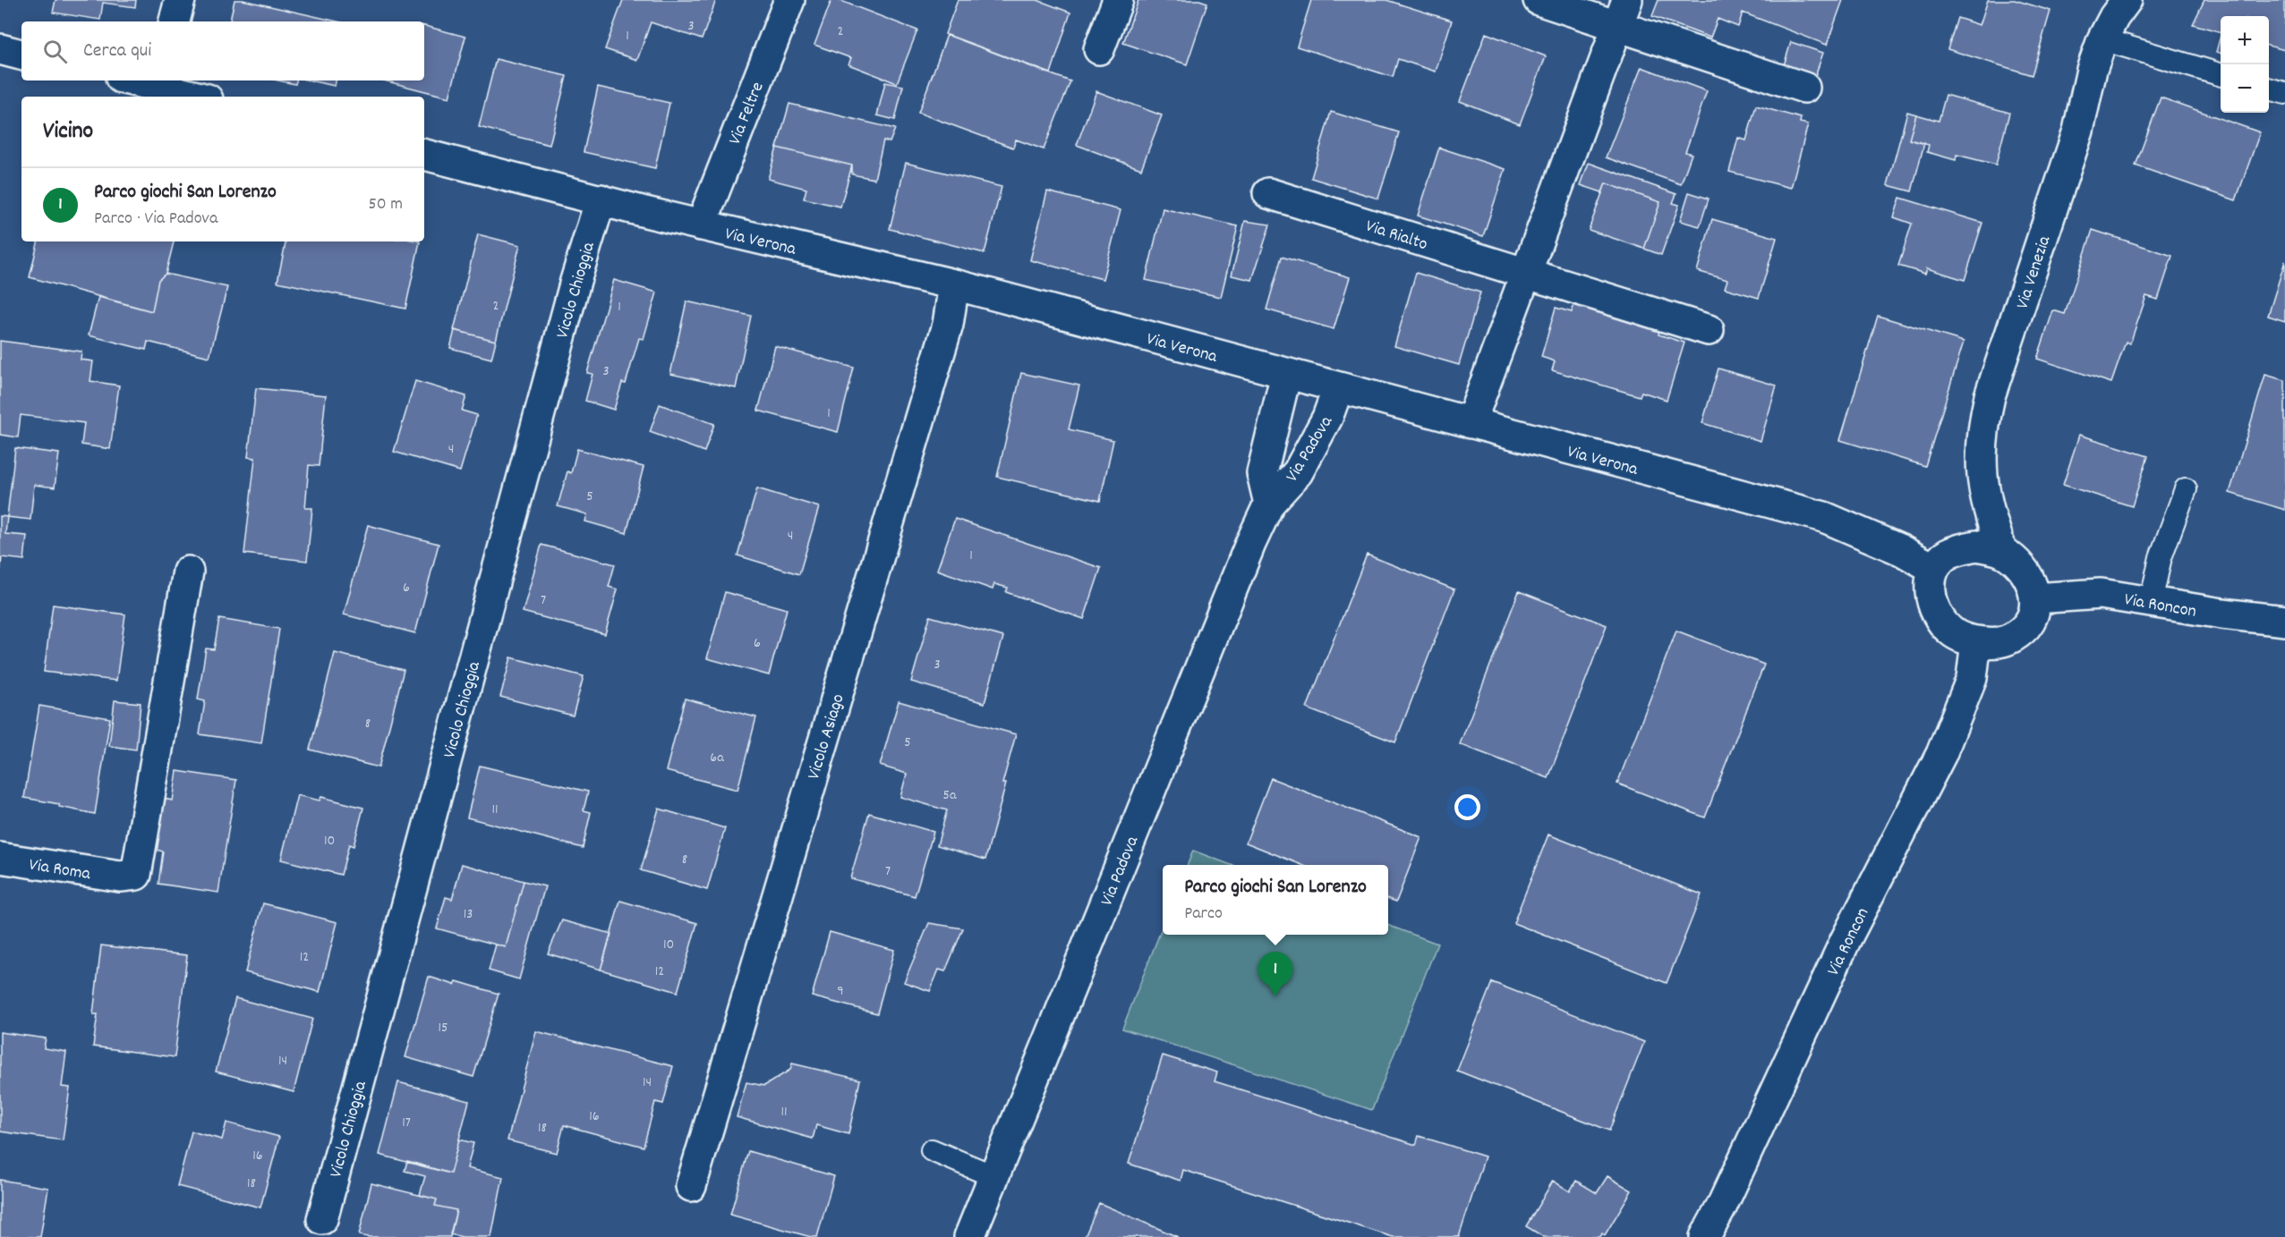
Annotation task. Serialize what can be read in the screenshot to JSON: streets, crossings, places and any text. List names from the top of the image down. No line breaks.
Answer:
{"streets":{"street":["Via Feltre","Via Rialto","Via Verona","Via Venezia","Vicolo Chioggia","Via Padova","Via Roncon","Vicolo Asiago","Via Roma"]},"crossings":[["Via Feltre","Via Verona"],["Via Verona","Via Venezia"],["Via Verona","Vicolo Chioggia"],["Via Verona","Via Padova"],["Via Verona","Via Roncon"],["Via Verona","Vicolo Asiago"],["Via Venezia","Via Roncon"]],"house_numbers":["3","2","1","2","1","3","1","4","5","4","1","6","7","6","3","8","5","6a","5a","11","10","8","7","13","10","12","12","9","15","14","14","11","16","17","18","16","18"],"page":{"map_buttons":["+","−"],"search":"Cerca qui","heading":"Vicino","list":[{"mark":"1","name":"Parco giochi San Lorenzo","note":"Parco · Via Padova","value":"50 m"}],"popup":["Parco giochi San Lorenzo","Parco"],"pins":"1"}}
